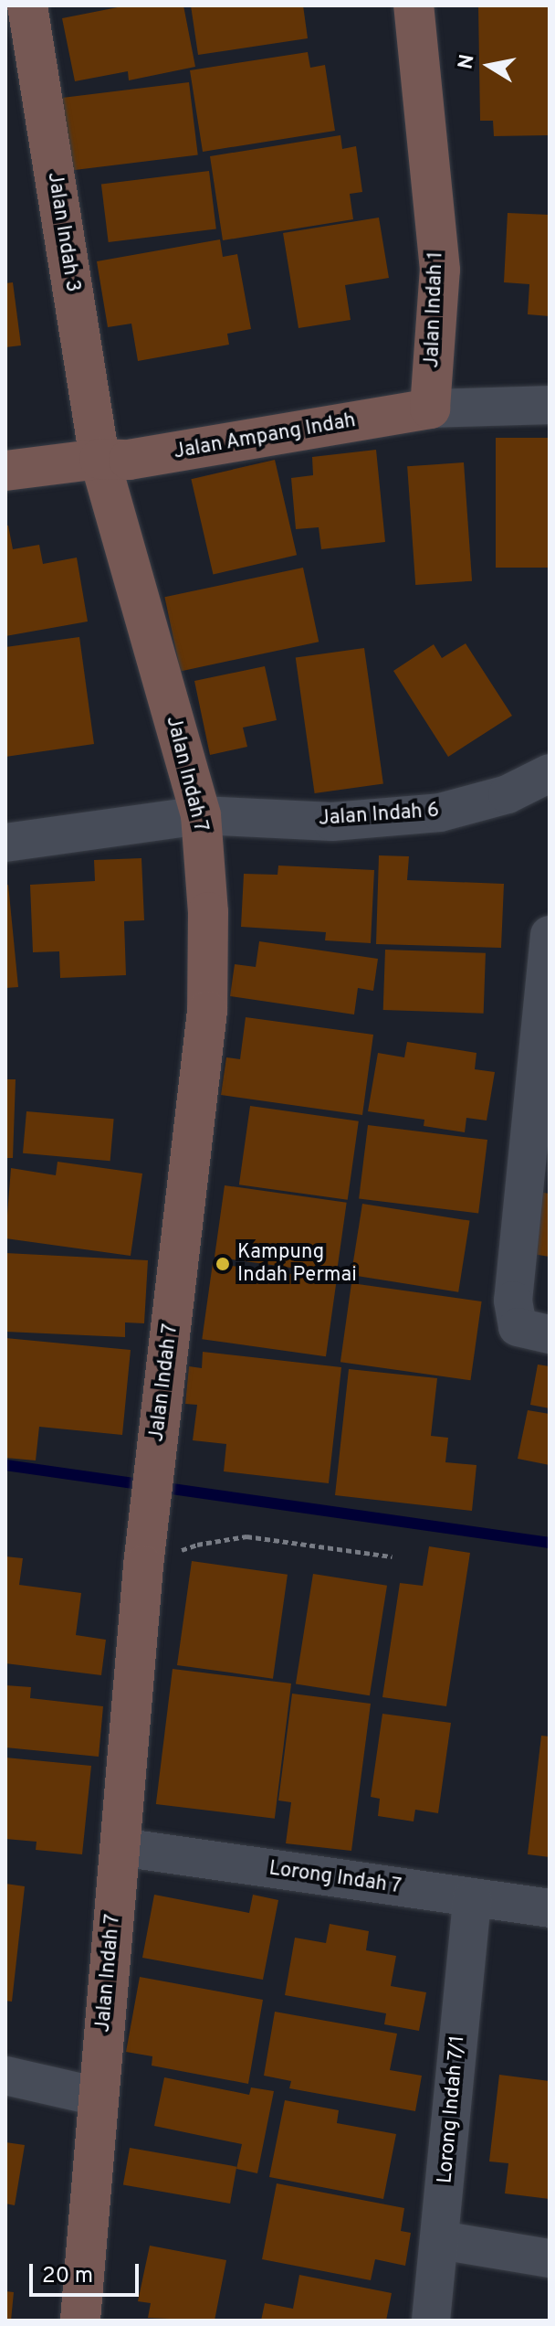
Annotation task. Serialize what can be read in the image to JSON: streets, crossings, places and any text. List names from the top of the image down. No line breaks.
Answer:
{"streets":{"street":["Jalan Indah 3","Jalan Indah 1","Jalan Ampang Indah","Jalan Indah 7","Jalan Indah 6","Lorong Indah 7","Lorong Indah 7/1"]},"crossings":[["Jalan Indah 3","Jalan Ampang Indah"],["Jalan Indah 3","Jalan Indah 7"],["Jalan Indah 1","Jalan Ampang Indah"],["Jalan Ampang Indah","Jalan Indah 7"],["Jalan Indah 7","Jalan Indah 6"],["Jalan Indah 7","Lorong Indah 7"],["Lorong Indah 7","Lorong Indah 7/1"]],"places":["Kampung Indah Permai"],"scale_bar":"20 m","north":"left"}
